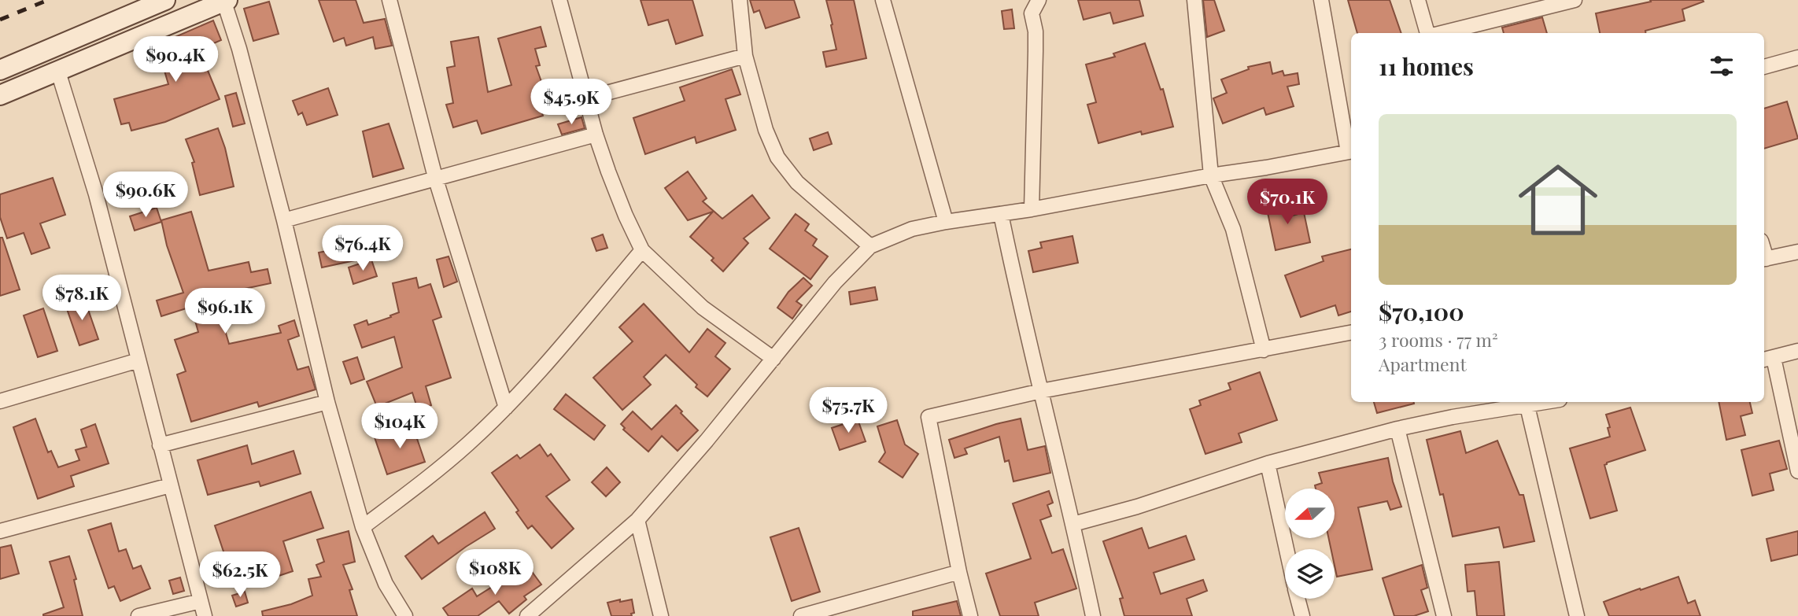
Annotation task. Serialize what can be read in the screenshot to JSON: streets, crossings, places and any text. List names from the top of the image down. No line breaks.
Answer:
{"north":"left","page":{"heading":"11 homes","price":["$90.4K","$45.9K","$90.6K","$70.1K","$76.4K","$78.1K","$96.1K","$75.7K","$104K","$108K","$62.5K"],"list":[{"name":"$70,100","note":"3 rooms · 77 m² · Apartment"}]}}
